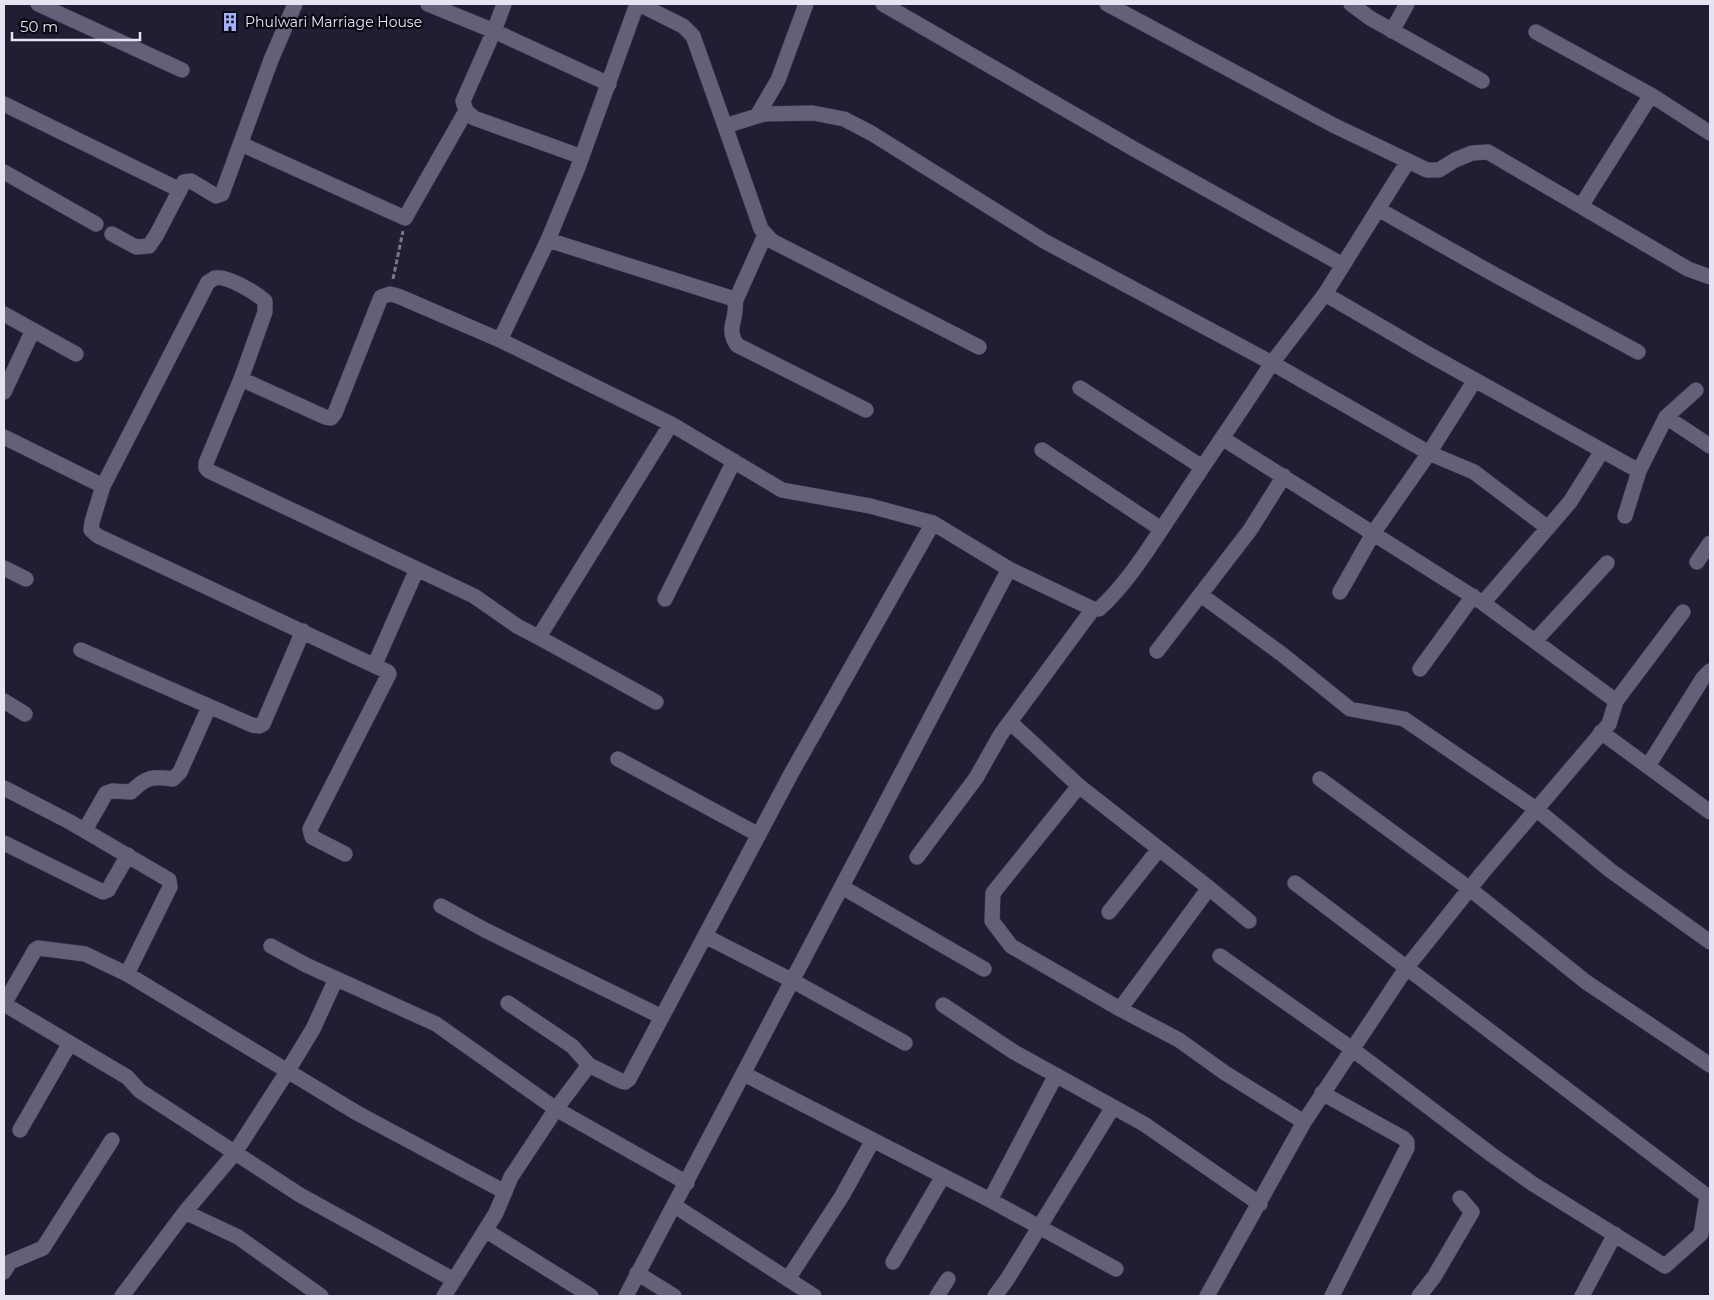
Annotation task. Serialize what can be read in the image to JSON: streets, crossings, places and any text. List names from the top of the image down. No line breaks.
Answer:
{"places":{"building":["Phulwari Marriage House"]},"scale_bar":"50 m"}
